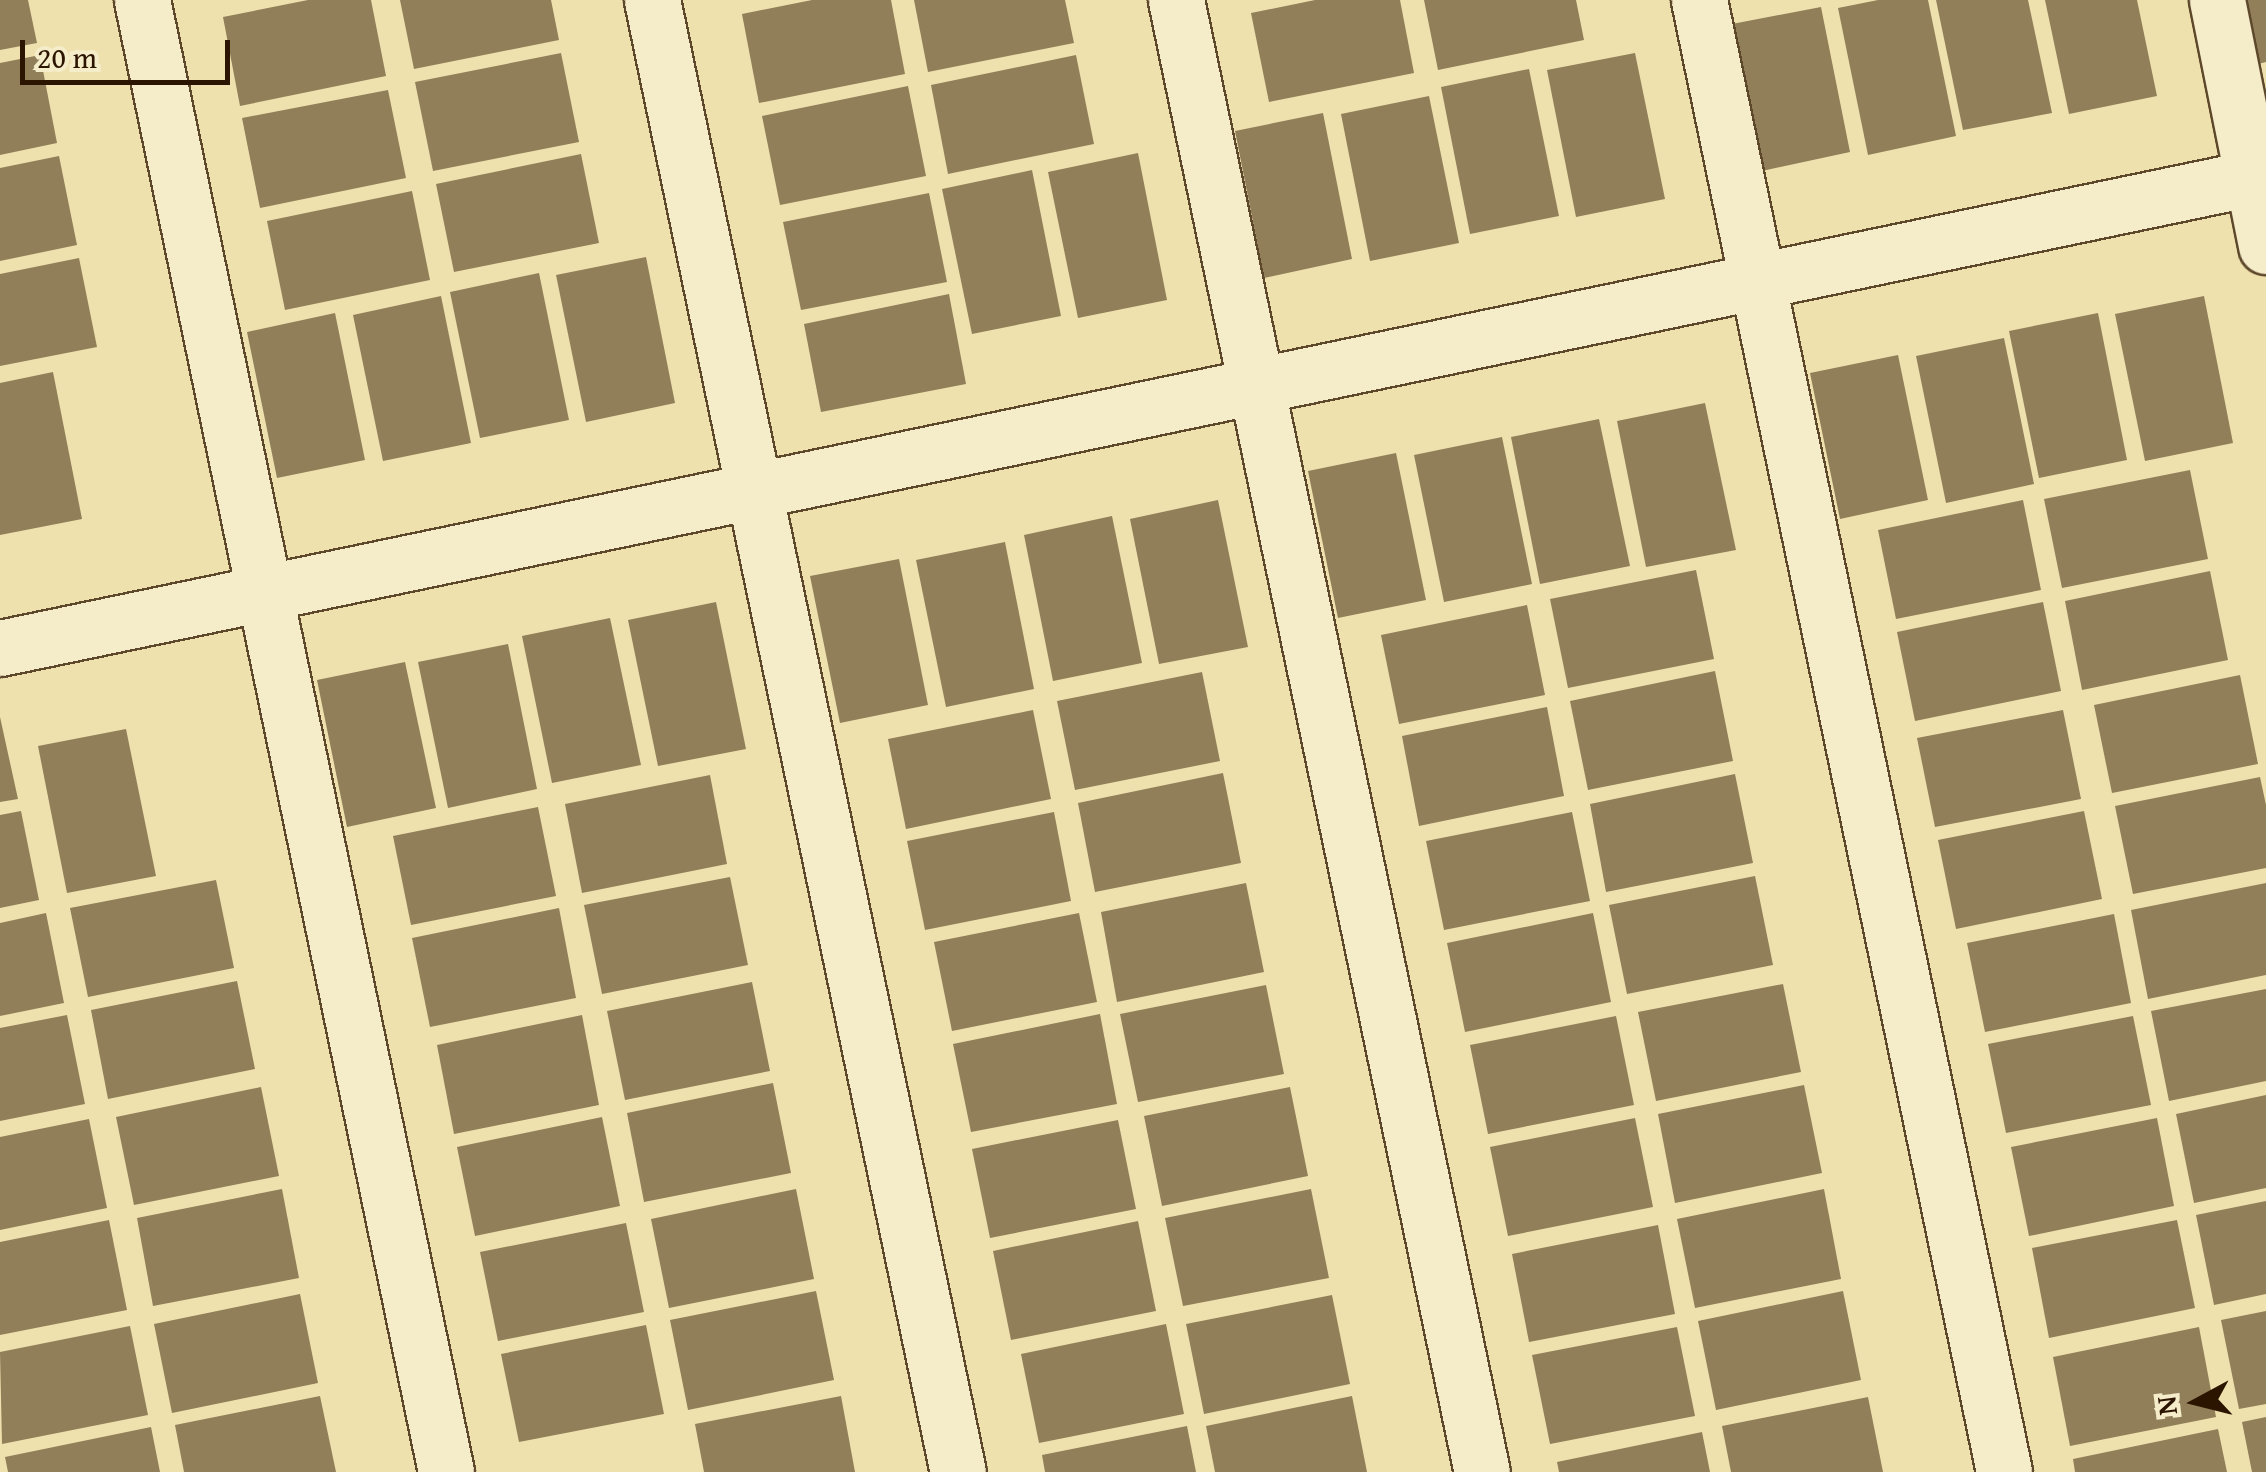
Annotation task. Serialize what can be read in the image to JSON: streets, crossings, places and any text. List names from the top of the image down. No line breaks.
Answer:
{"scale_bar":"20 m","north":"left"}
